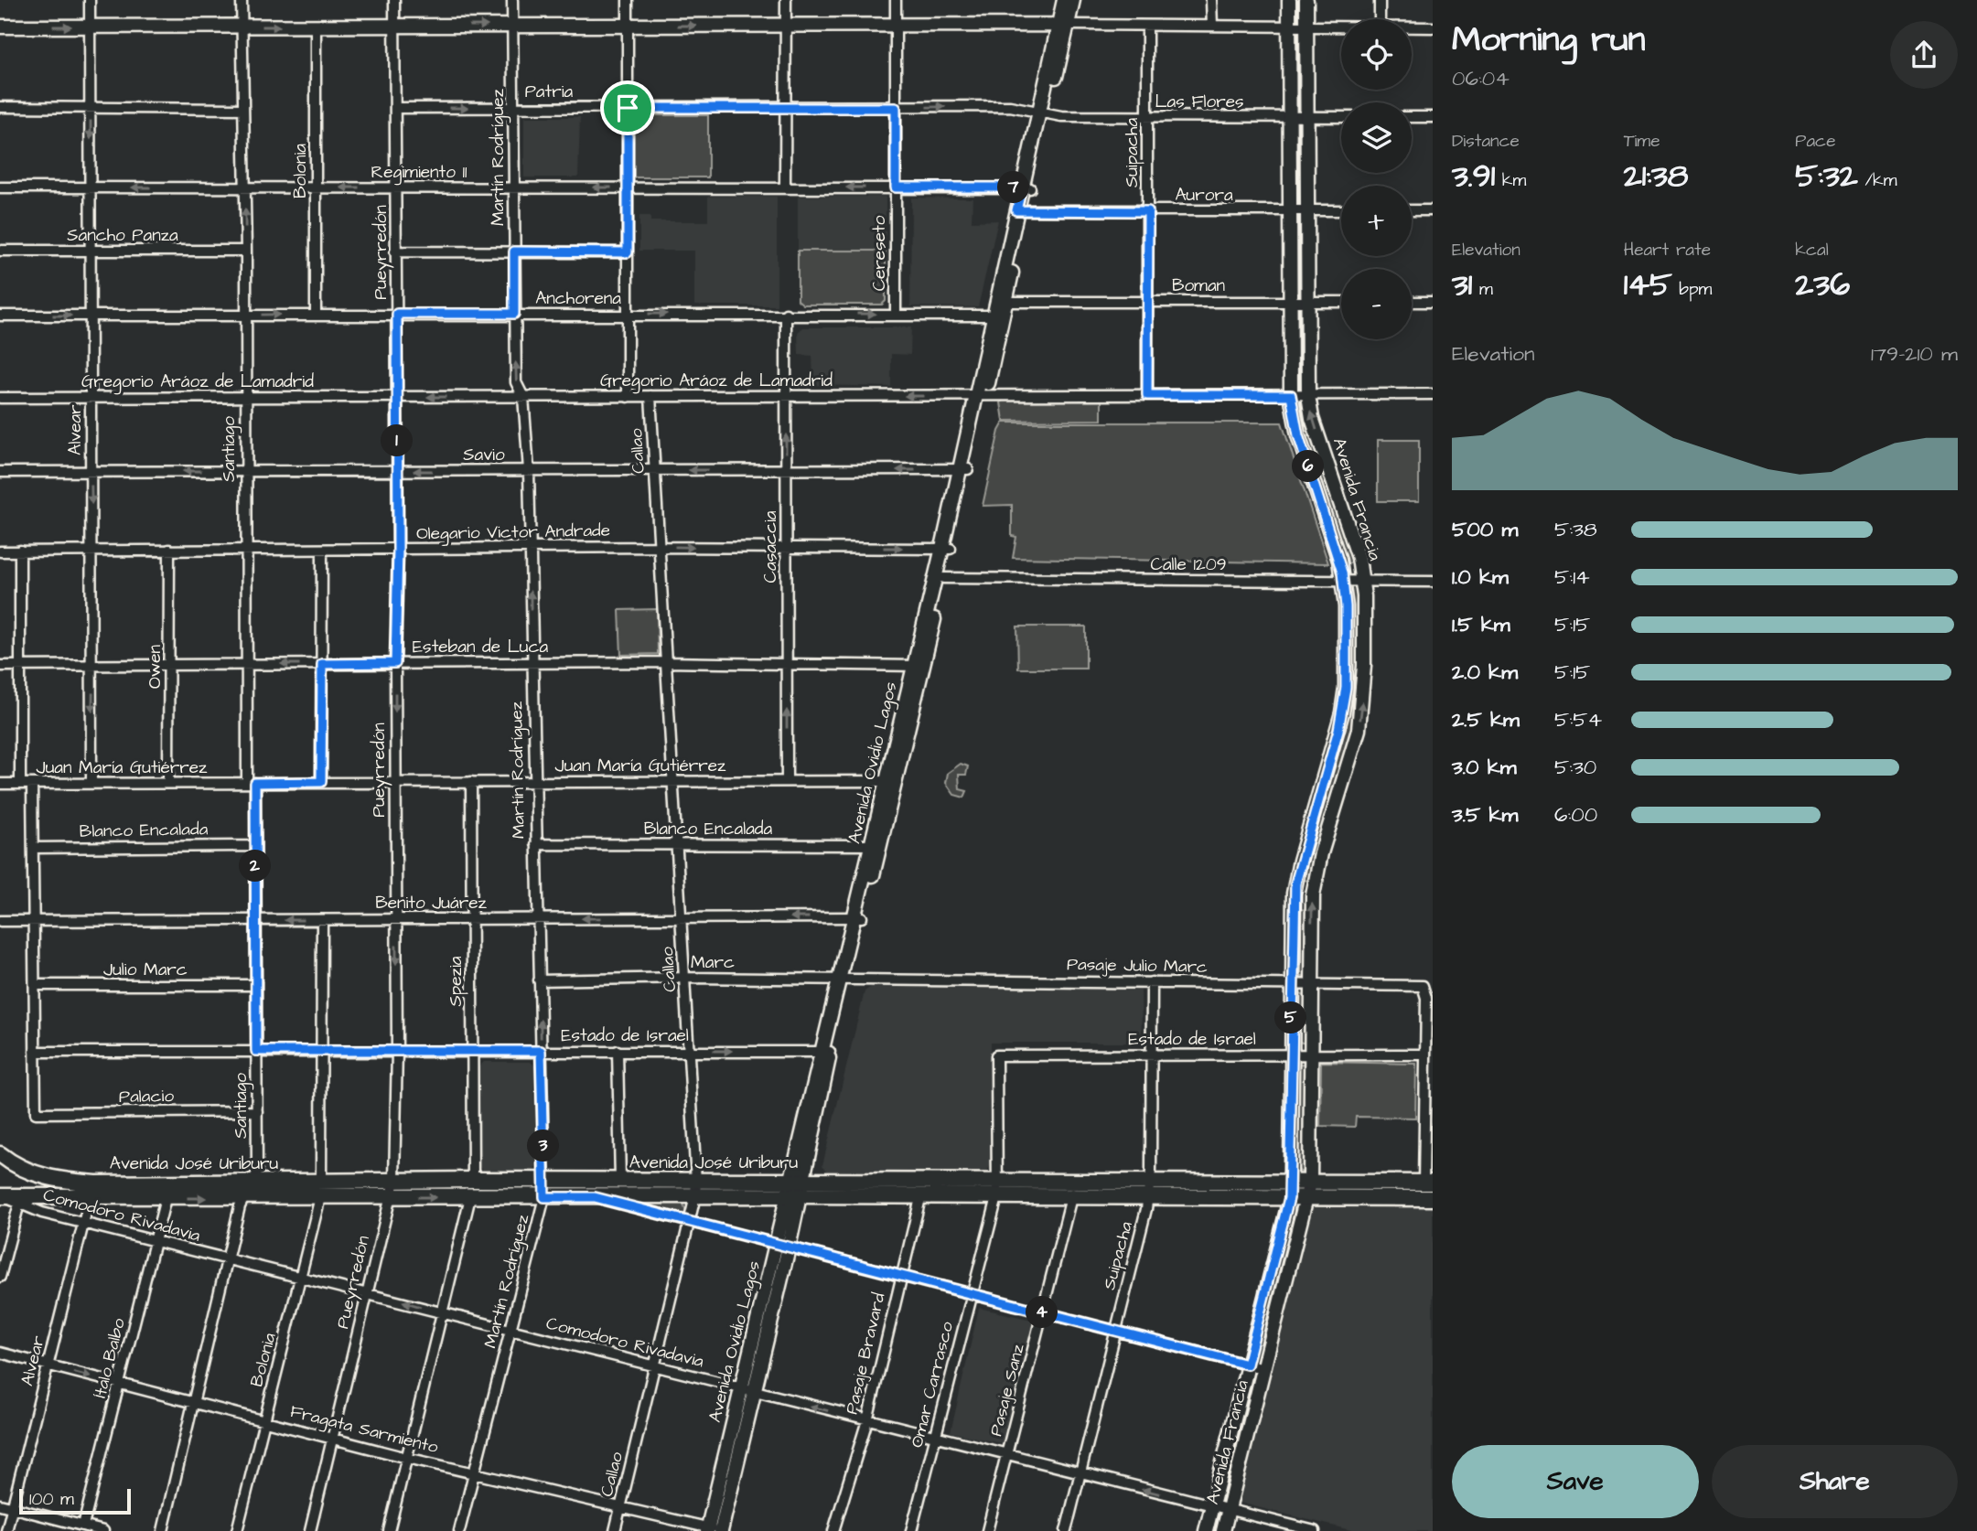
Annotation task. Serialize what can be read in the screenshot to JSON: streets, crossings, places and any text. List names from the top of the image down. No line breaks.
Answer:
{"streets":{"main road":["Avenida José Uriburu"],"street":["Patria","Las Flores","Suipacha","Martín Rodríguez","Bolonia","Regimiento 11","Aurora","Sancho Panza","Pueyrredón","Cereseto","Boman","Anchorena","Gregorio Aráoz de Lamadrid","Alvear","Santiago","Callao","Savio","Avenida Francia","Olegario Victor Andrade","Casaccia","Calle 1209","Esteban de Luca","Owen","Avenida Ovidio Lagos","Juan María Gutiérrez","Blanco Encalada","Benito Juárez","Marc","Pasaje Julio Marc","Julio Marc","Spezia","Estado de Israel","Palacio","Comodoro Rivadavia","Pasaje Bravard","Ítalo Balbo","Omar Carrasco","Pasaje Sanz","Fragata Sarmiento"]},"crossings":[["Patria","Las Flores"],["Patria","Martín Rodríguez"],["Patria","Pueyrredón"],["Patria","Cereseto"],["Patria","Avenida Ovidio Lagos"],["Las Flores","Suipacha"],["Las Flores","Avenida Francia"],["Las Flores","Avenida Ovidio Lagos"],["Suipacha","Aurora"],["Suipacha","Boman"],["Suipacha","Gregorio Aráoz de Lamadrid"],["Suipacha","Pasaje Julio Marc"],["Suipacha","Estado de Israel"],["Suipacha","Avenida José Uriburu"],["Suipacha","Comodoro Rivadavia"],["Martín Rodríguez","Regimiento 11"],["Martín Rodríguez","Anchorena"],["Martín Rodríguez","Gregorio Aráoz de Lamadrid"],["Martín Rodríguez","Savio"],["Martín Rodríguez","Olegario Victor Andrade"],["Martín Rodríguez","Esteban de Luca"],["Martín Rodríguez","Juan María Gutiérrez"],["Martín Rodríguez","Blanco Encalada"],["Martín Rodríguez","Benito Juárez"],["Martín Rodríguez","Marc"],["Martín Rodríguez","Estado de Israel"],["Martín Rodríguez","Avenida José Uriburu"],["Martín Rodríguez","Comodoro Rivadavia"],["Martín Rodríguez","Fragata Sarmiento"],["Bolonia","Regimiento 11"],["Bolonia","Anchorena"],["Bolonia","Avenida José Uriburu"],["Bolonia","Comodoro Rivadavia"],["Bolonia","Fragata Sarmiento"],["Regimiento 11","Pueyrredón"],["Regimiento 11","Cereseto"],["Regimiento 11","Alvear"],["Regimiento 11","Santiago"],["Regimiento 11","Avenida Ovidio Lagos"],["Aurora","Avenida Francia"],["Aurora","Avenida Ovidio Lagos"],["Sancho Panza","Alvear"],["Sancho Panza","Santiago"],["Pueyrredón","Anchorena"],["Pueyrredón","Gregorio Aráoz de Lamadrid"],["Pueyrredón","Savio"],["Pueyrredón","Olegario Victor Andrade"],["Pueyrredón","Esteban de Luca"],["Pueyrredón","Juan María Gutiérrez"],["Pueyrredón","Benito Juárez"],["Pueyrredón","Estado de Israel"],["Pueyrredón","Avenida José Uriburu"],["Pueyrredón","Comodoro Rivadavia"],["Pueyrredón","Fragata Sarmiento"],["Cereseto","Anchorena"],["Boman","Avenida Francia"],["Boman","Avenida Ovidio Lagos"],["Anchorena","Alvear"],["Anchorena","Santiago"],["Anchorena","Casaccia"],["Anchorena","Avenida Ovidio Lagos"],["Gregorio Aráoz de Lamadrid","Alvear"],["Gregorio Aráoz de Lamadrid","Santiago"],["Gregorio Aráoz de Lamadrid","Callao"],["Gregorio Aráoz de Lamadrid","Avenida Francia"],["Gregorio Aráoz de Lamadrid","Casaccia"],["Gregorio Aráoz de Lamadrid","Avenida Ovidio Lagos"],["Alvear","Savio"],["Alvear","Olegario Victor Andrade"],["Alvear","Esteban de Luca"],["Alvear","Juan María Gutiérrez"],["Alvear","Avenida José Uriburu"],["Alvear","Comodoro Rivadavia"],["Alvear","Fragata Sarmiento"],["Santiago","Savio"],["Santiago","Olegario Victor Andrade"],["Santiago","Esteban de Luca"],["Santiago","Juan María Gutiérrez"],["Santiago","Blanco Encalada"],["Santiago","Benito Juárez"],["Santiago","Julio Marc"],["Santiago","Estado de Israel"],["Santiago","Palacio"],["Santiago","Avenida José Uriburu"],["Santiago","Comodoro Rivadavia"],["Santiago","Fragata Sarmiento"],["Callao","Savio"],["Callao","Olegario Victor Andrade"],["Callao","Esteban de Luca"],["Callao","Juan María Gutiérrez"],["Callao","Blanco Encalada"],["Callao","Benito Juárez"],["Callao","Marc"],["Callao","Estado de Israel"],["Callao","Avenida José Uriburu"],["Callao","Comodoro Rivadavia"],["Callao","Fragata Sarmiento"],["Savio","Casaccia"],["Savio","Avenida Ovidio Lagos"],["Avenida Francia","Calle 1209"],["Avenida Francia","Pasaje Julio Marc"],["Avenida Francia","Estado de Israel"],["Avenida Francia","Avenida José Uriburu"],["Avenida Francia","Comodoro Rivadavia"],["Olegario Victor Andrade","Casaccia"],["Olegario Victor Andrade","Owen"],["Olegario Victor Andrade","Avenida Ovidio Lagos"],["Casaccia","Esteban de Luca"],["Casaccia","Juan María Gutiérrez"],["Calle 1209","Avenida Ovidio Lagos"],["Esteban de Luca","Owen"],["Esteban de Luca","Avenida Ovidio Lagos"],["Owen","Juan María Gutiérrez"],["Avenida Ovidio Lagos","Juan María Gutiérrez"],["Avenida Ovidio Lagos","Blanco Encalada"],["Avenida Ovidio Lagos","Benito Juárez"],["Avenida Ovidio Lagos","Marc"],["Avenida Ovidio Lagos","Pasaje Julio Marc"],["Avenida Ovidio Lagos","Estado de Israel"],["Avenida Ovidio Lagos","Avenida José Uriburu"],["Avenida Ovidio Lagos","Comodoro Rivadavia"],["Avenida Ovidio Lagos","Fragata Sarmiento"],["Juan María Gutiérrez","Spezia"],["Benito Juárez","Spezia"],["Marc","Pasaje Julio Marc"],["Pasaje Julio Marc","Estado de Israel"],["Spezia","Estado de Israel"],["Spezia","Avenida José Uriburu"],["Estado de Israel","Palacio"],["Estado de Israel","Omar Carrasco"],["Avenida José Uriburu","Comodoro Rivadavia"],["Avenida José Uriburu","Pasaje Bravard"],["Avenida José Uriburu","Ítalo Balbo"],["Avenida José Uriburu","Omar Carrasco"],["Avenida José Uriburu","Pasaje Sanz"],["Comodoro Rivadavia","Pasaje Bravard"],["Comodoro Rivadavia","Ítalo Balbo"],["Comodoro Rivadavia","Omar Carrasco"],["Comodoro Rivadavia","Pasaje Sanz"],["Ítalo Balbo","Fragata Sarmiento"]],"one_way":["Patria","Anchorena","Savio","Casaccia","Benito Juárez"],"scale_bar":"100 m","page":{"heading":["Morning run","06:04"],"map_buttons":["+","−"],"stats":[["Distance","3.91 km"],["Time","21:38"],["Pace","5:32 /km"],["Elevation","31 m"],["Heart rate","145 bpm"],["kcal","236"]],"pins":["7","1","6","2","5","3","4"],"chart":["Elevation","179–210 m"],"list":[{"name":"500 m","note":"5:38"},{"name":"1.0 km","note":"5:14"},{"name":"1.5 km","note":"5:15"},{"name":"2.0 km","note":"5:15"},{"name":"2.5 km","note":"5:54"},{"name":"3.0 km","note":"5:30"},{"name":"3.5 km","note":"6:00"}],"buttons":["Save","Share"],"scale":"100 m"}}
